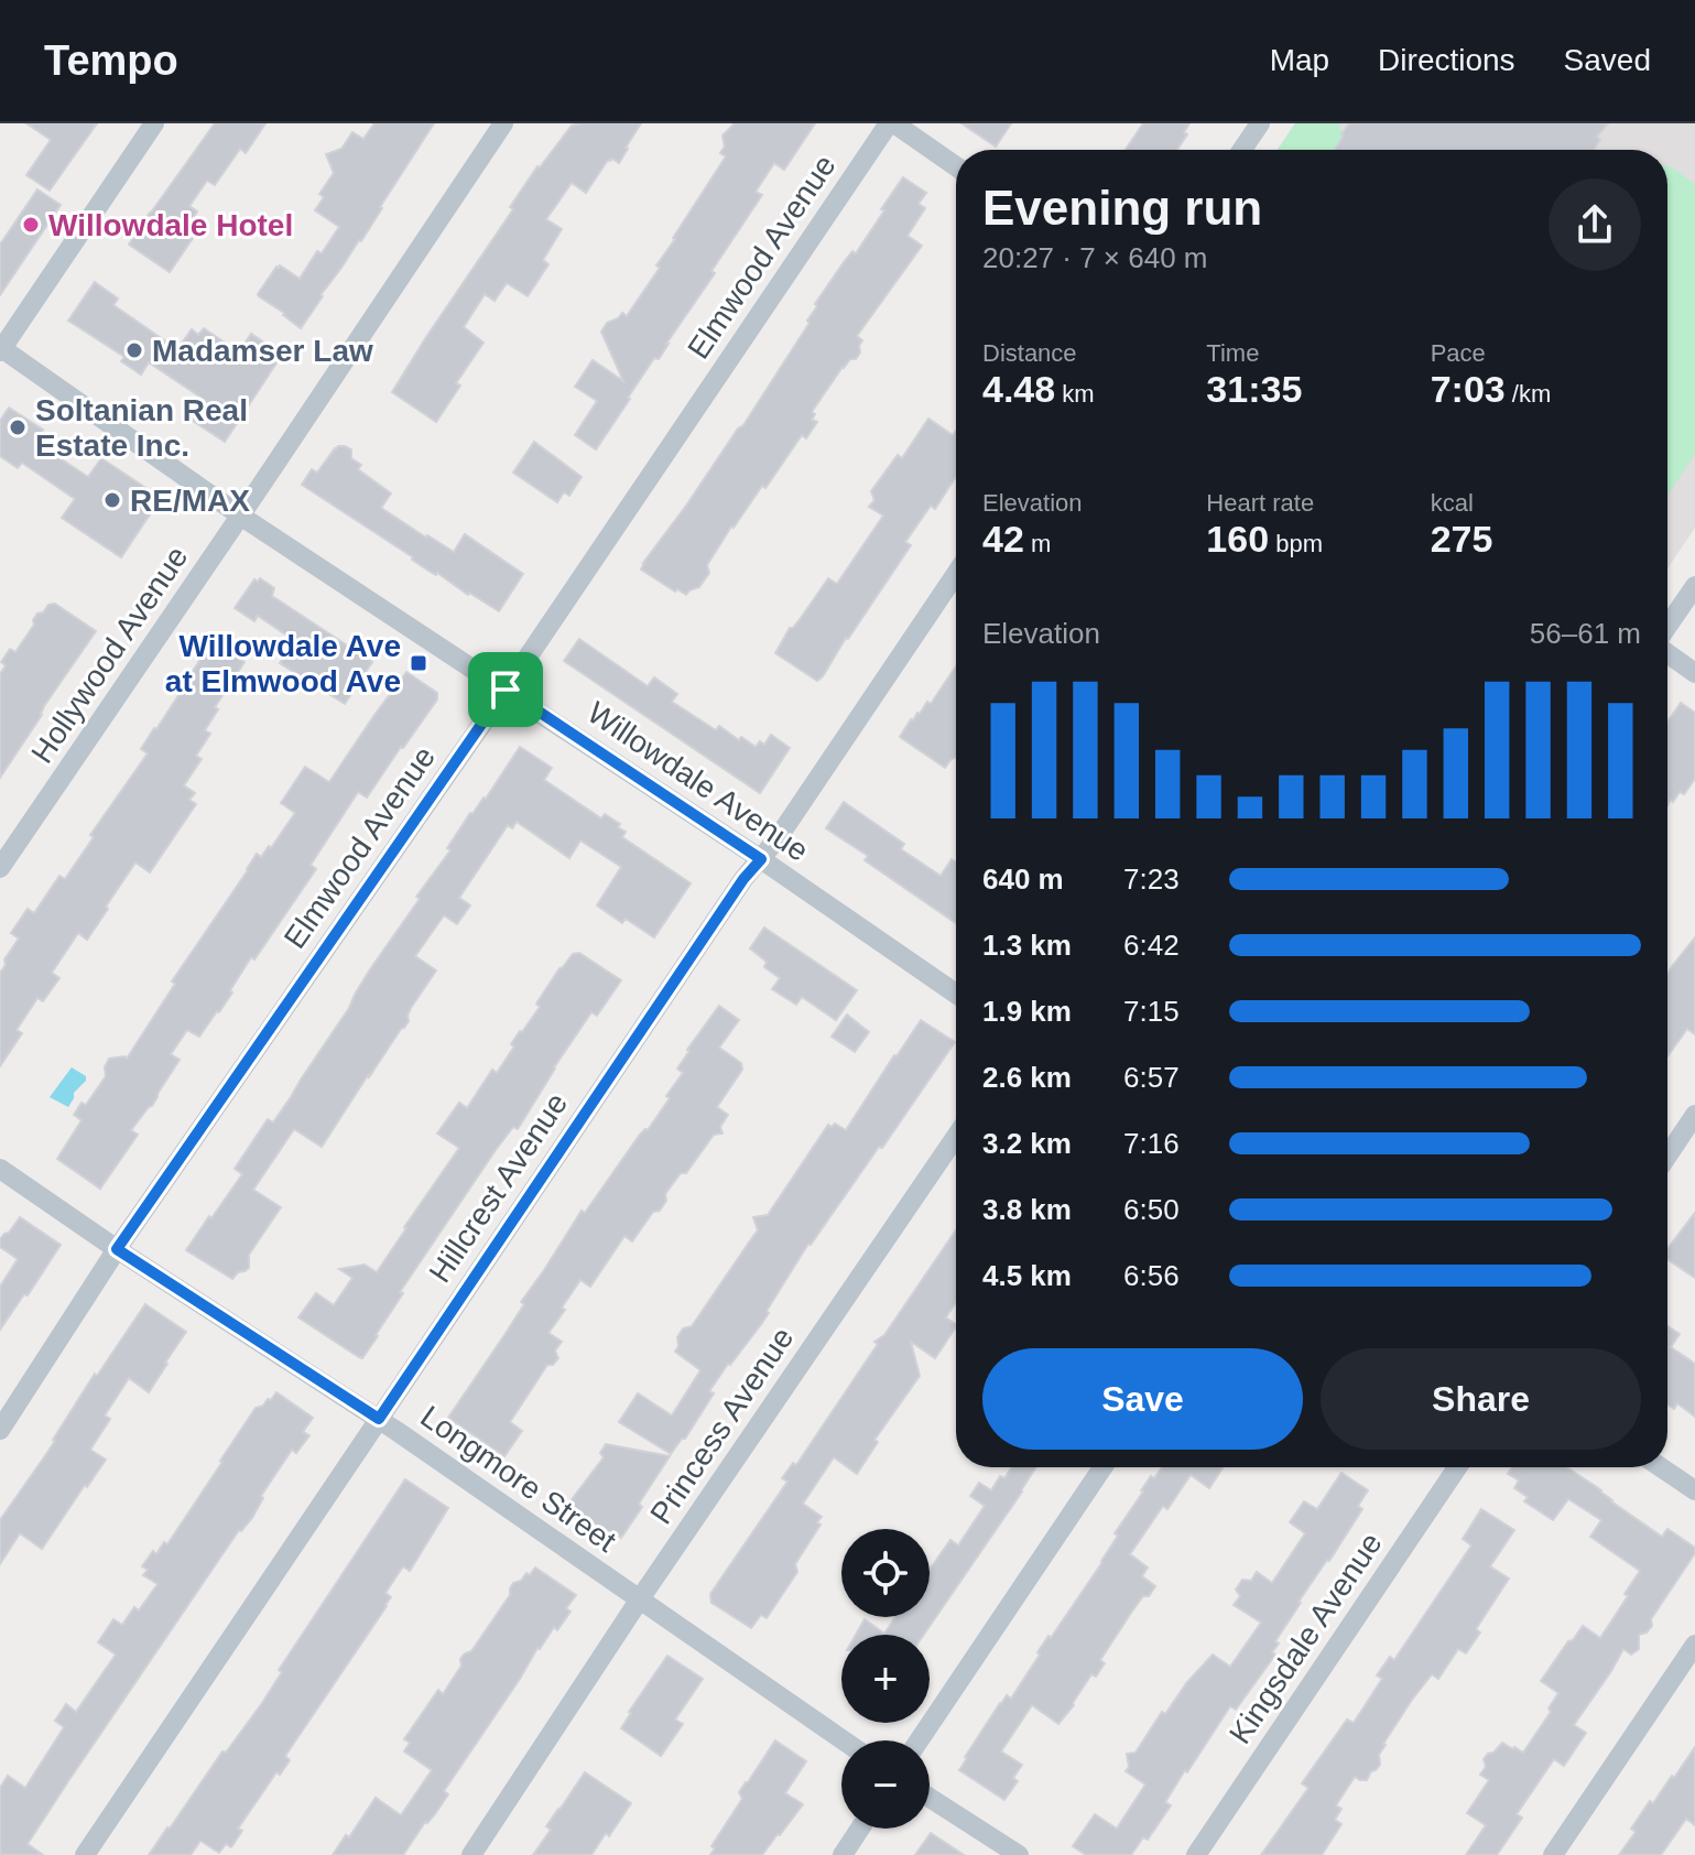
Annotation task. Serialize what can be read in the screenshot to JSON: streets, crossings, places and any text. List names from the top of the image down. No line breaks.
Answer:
{"streets":{"street":["Elmwood Avenue","Hollywood Avenue","Willowdale Avenue","Hillcrest Avenue","Princess Avenue","Longmore Street","Kingsdale Avenue"]},"crossings":[["Elmwood Avenue","Willowdale Avenue"],["Elmwood Avenue","Longmore Street"],["Hollywood Avenue","Willowdale Avenue"],["Willowdale Avenue","Hillcrest Avenue"],["Hillcrest Avenue","Longmore Street"],["Princess Avenue","Longmore Street"]],"places":{"other":["Willowdale Hotel","Madamser Law","Soltanian Real Estate Inc.","RE/MAX"],"transit":["Willowdale Ave at Elmwood Ave"]},"page":{"header":"Tempo","nav":["Map","Directions","Saved"],"heading":["Evening run","20:27 · 7 × 640 m"],"stats":[["Distance","4.48 km"],["Time","31:35"],["Pace","7:03 /km"],["Elevation","42 m"],["Heart rate","160 bpm"],["kcal","275"]],"chart":["Elevation","56–61 m"],"list":[{"name":"640 m","note":"7:23"},{"name":"1.3 km","note":"6:42"},{"name":"1.9 km","note":"7:15"},{"name":"2.6 km","note":"6:57"},{"name":"3.2 km","note":"7:16"},{"name":"3.8 km","note":"6:50"},{"name":"4.5 km","note":"6:56"}],"buttons":["Save","Share"],"map_buttons":["+","−"]}}
